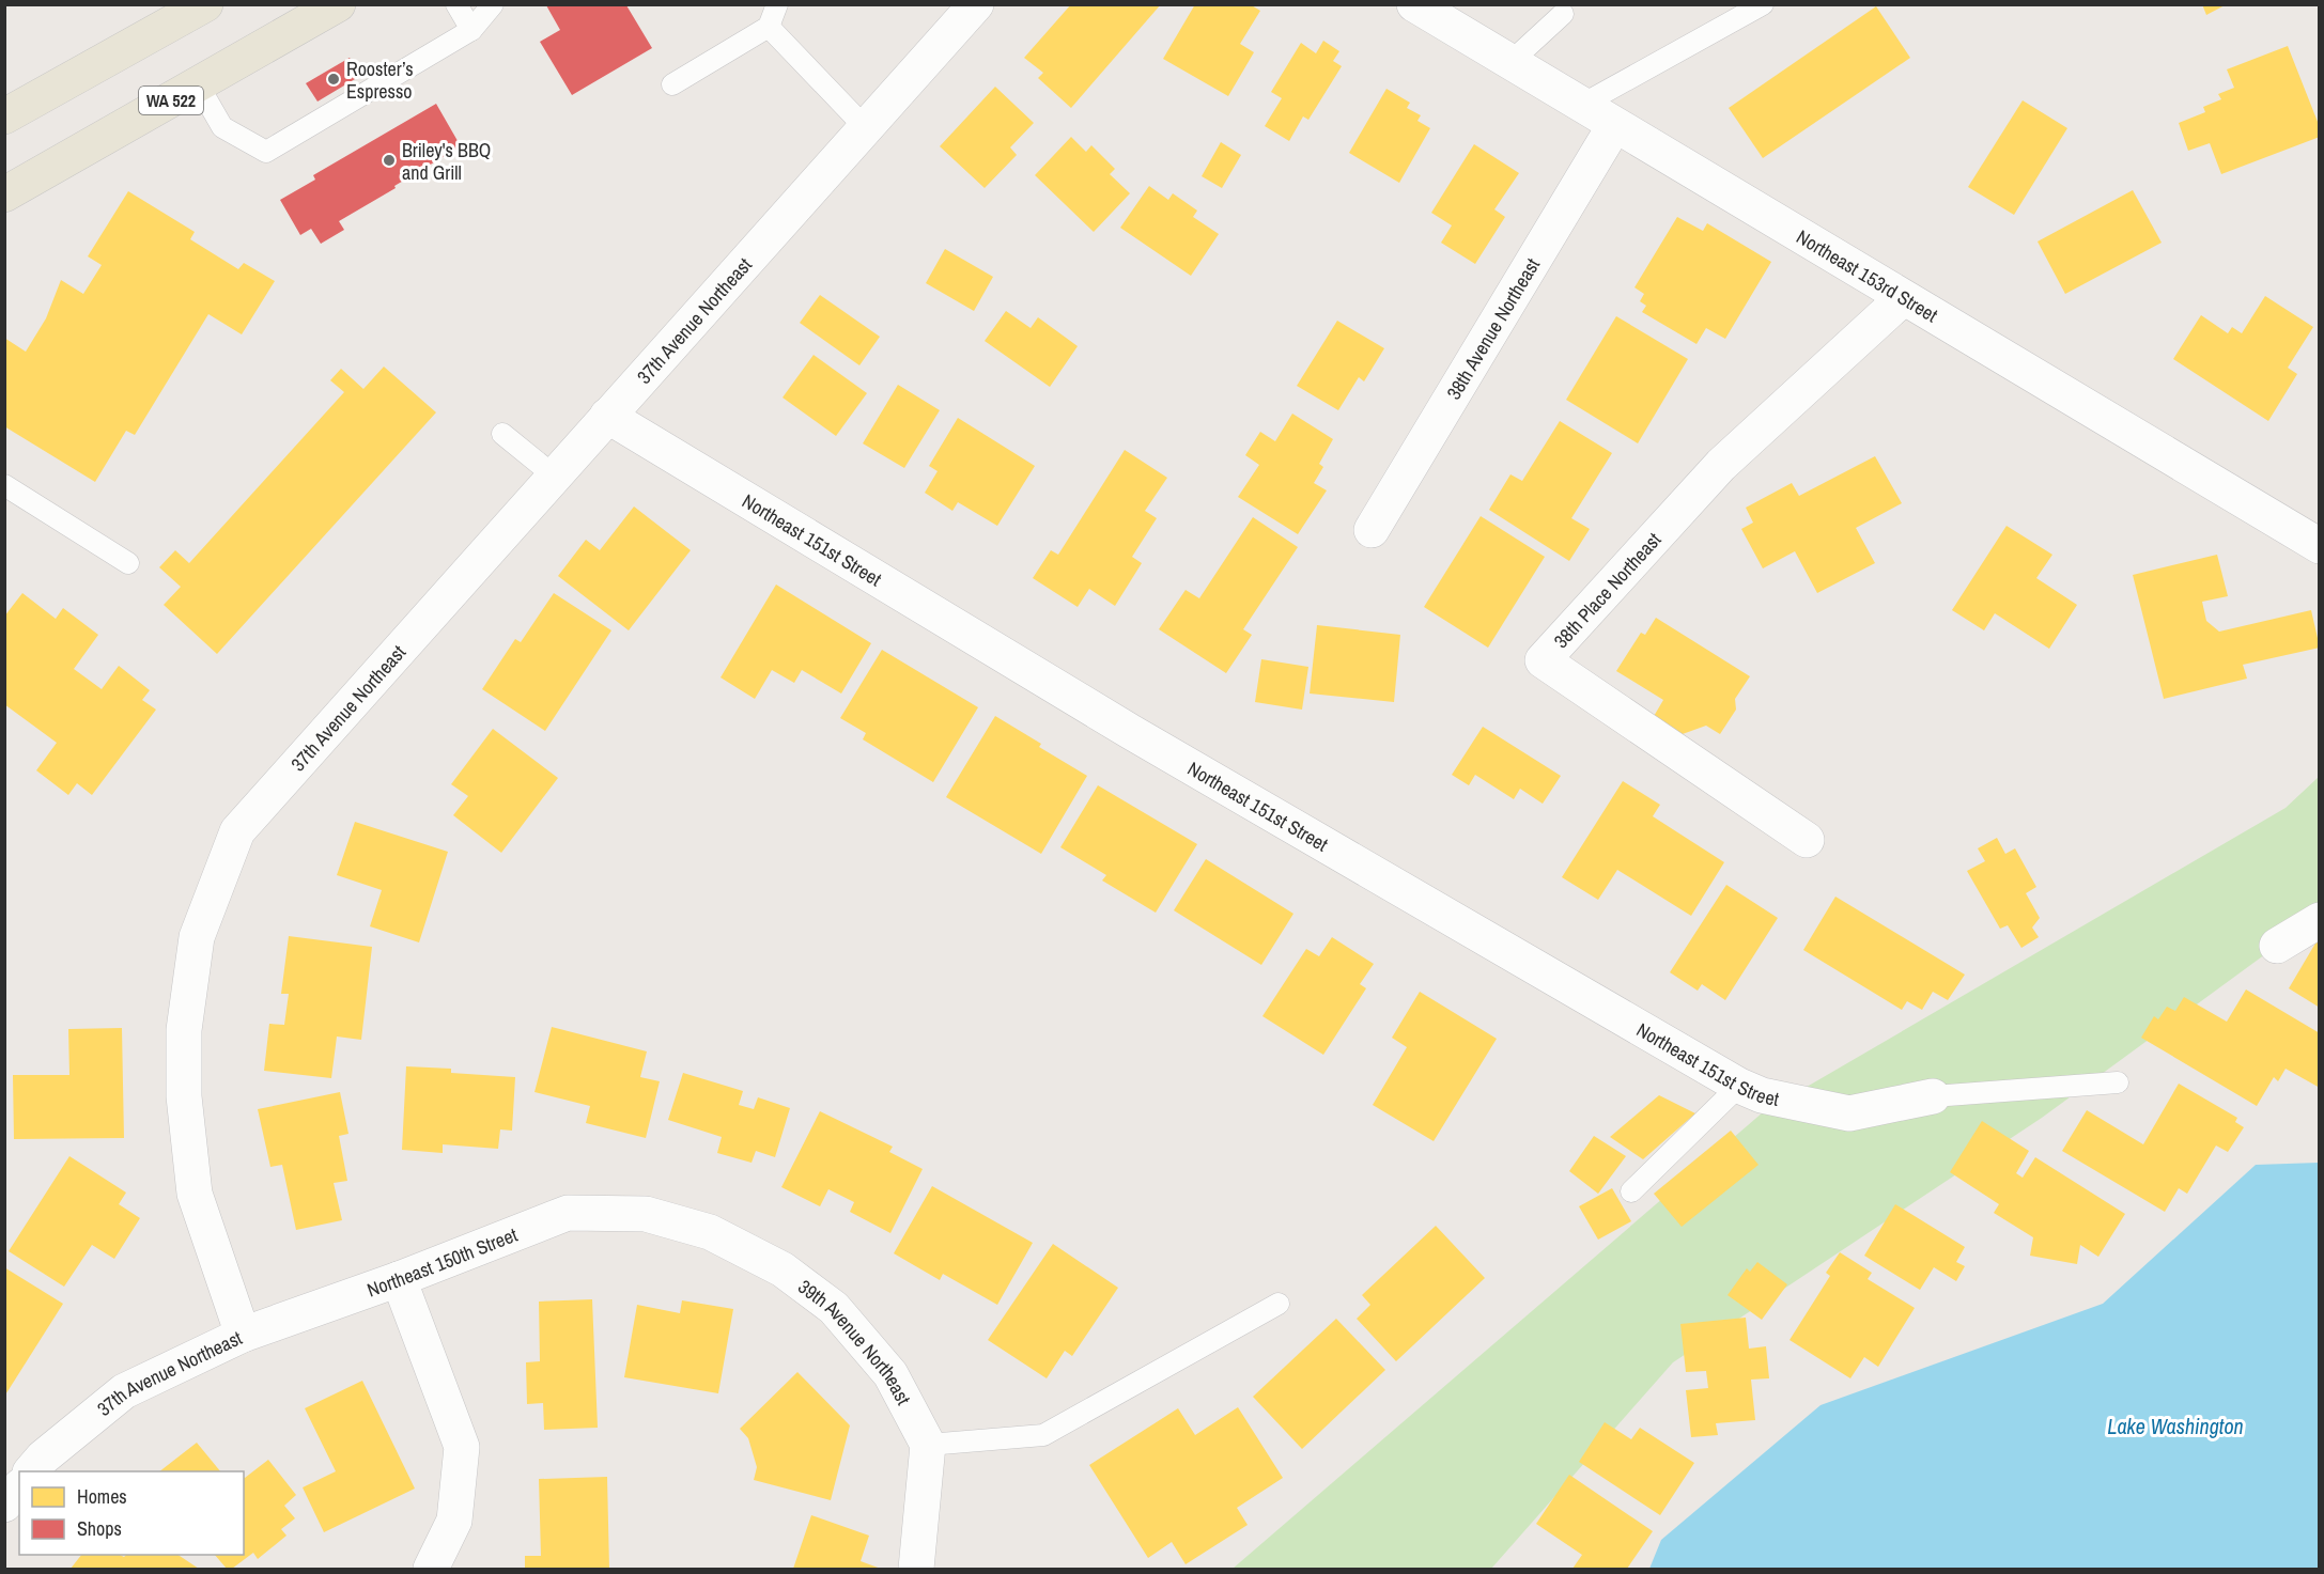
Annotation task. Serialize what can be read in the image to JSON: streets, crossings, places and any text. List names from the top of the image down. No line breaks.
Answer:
{"streets":{"main road":["WA 522"],"street":["Northeast 153rd Street","37th Avenue Northeast","38th Avenue Northeast","Northeast 151st Street","38th Place Northeast","Northeast 150th Street","39th Avenue Northeast"]},"crossings":[["Northeast 153rd Street","38th Avenue Northeast"],["Northeast 153rd Street","38th Place Northeast"],["37th Avenue Northeast","Northeast 151st Street"],["37th Avenue Northeast","Northeast 150th Street"],["Northeast 150th Street","39th Avenue Northeast"]],"water":["Lake Washington"],"places":["Rooster’s Espresso","Briley's BBQ and Grill"],"legend":["Homes","Shops"]}
